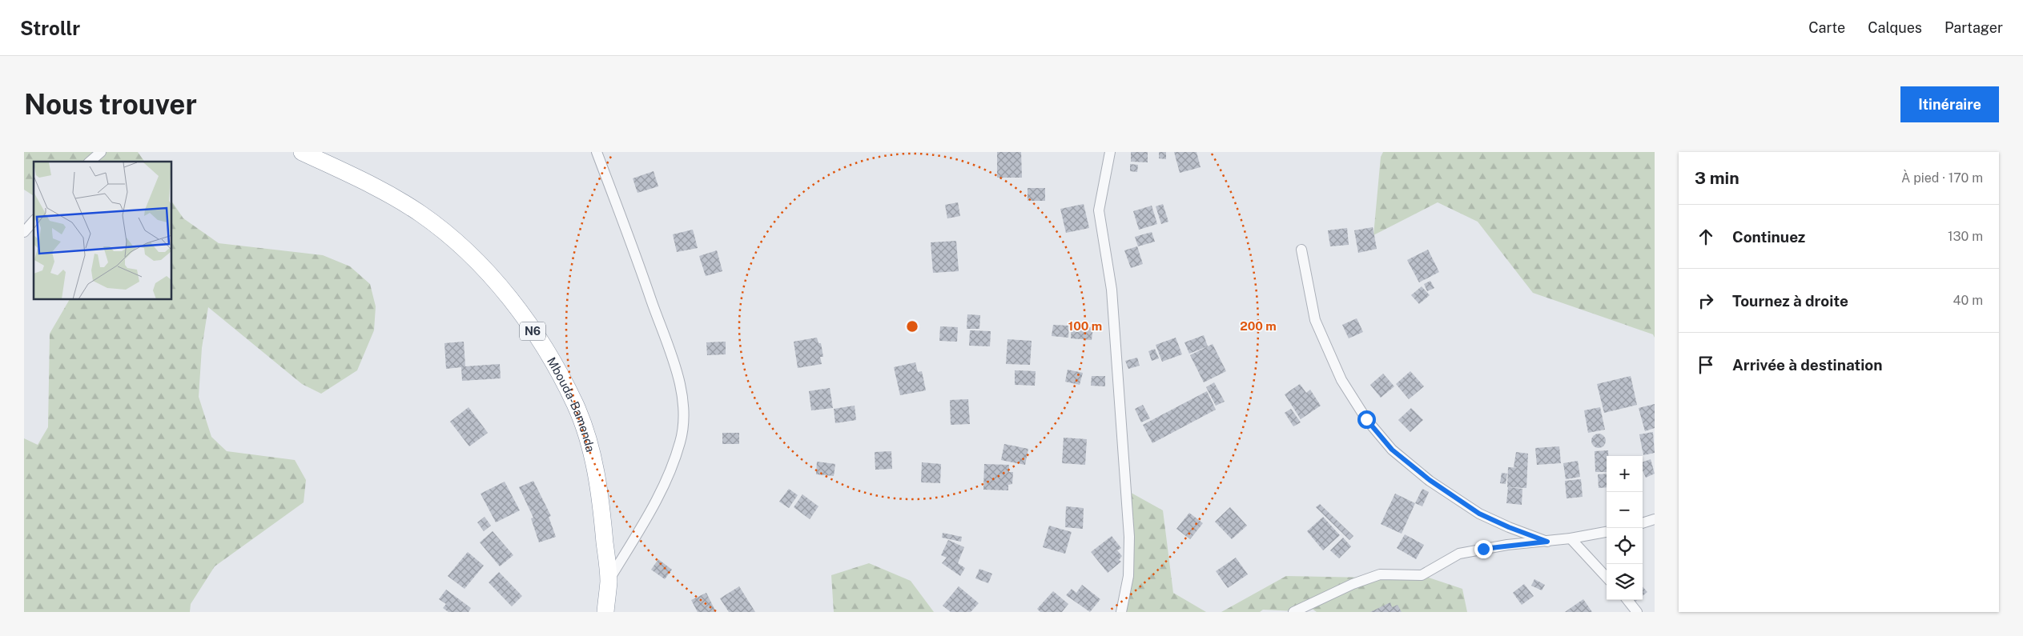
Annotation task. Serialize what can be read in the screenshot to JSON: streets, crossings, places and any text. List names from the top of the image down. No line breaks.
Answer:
{"streets":{"highway":["N6","Mbouda-Bamenda"]},"page":{"header":"Strollr","nav":["Carte","Calques","Partager"],"buttons":"Itinéraire","title":"Nous trouver","heading":["3 min","À pied · 170 m"],"list":[["Continuez","130 m"],["Tournez à droite","40 m"],"Arrivée à destination"],"map_buttons":["+","−"]},"rings":["100 m","200 m"]}
